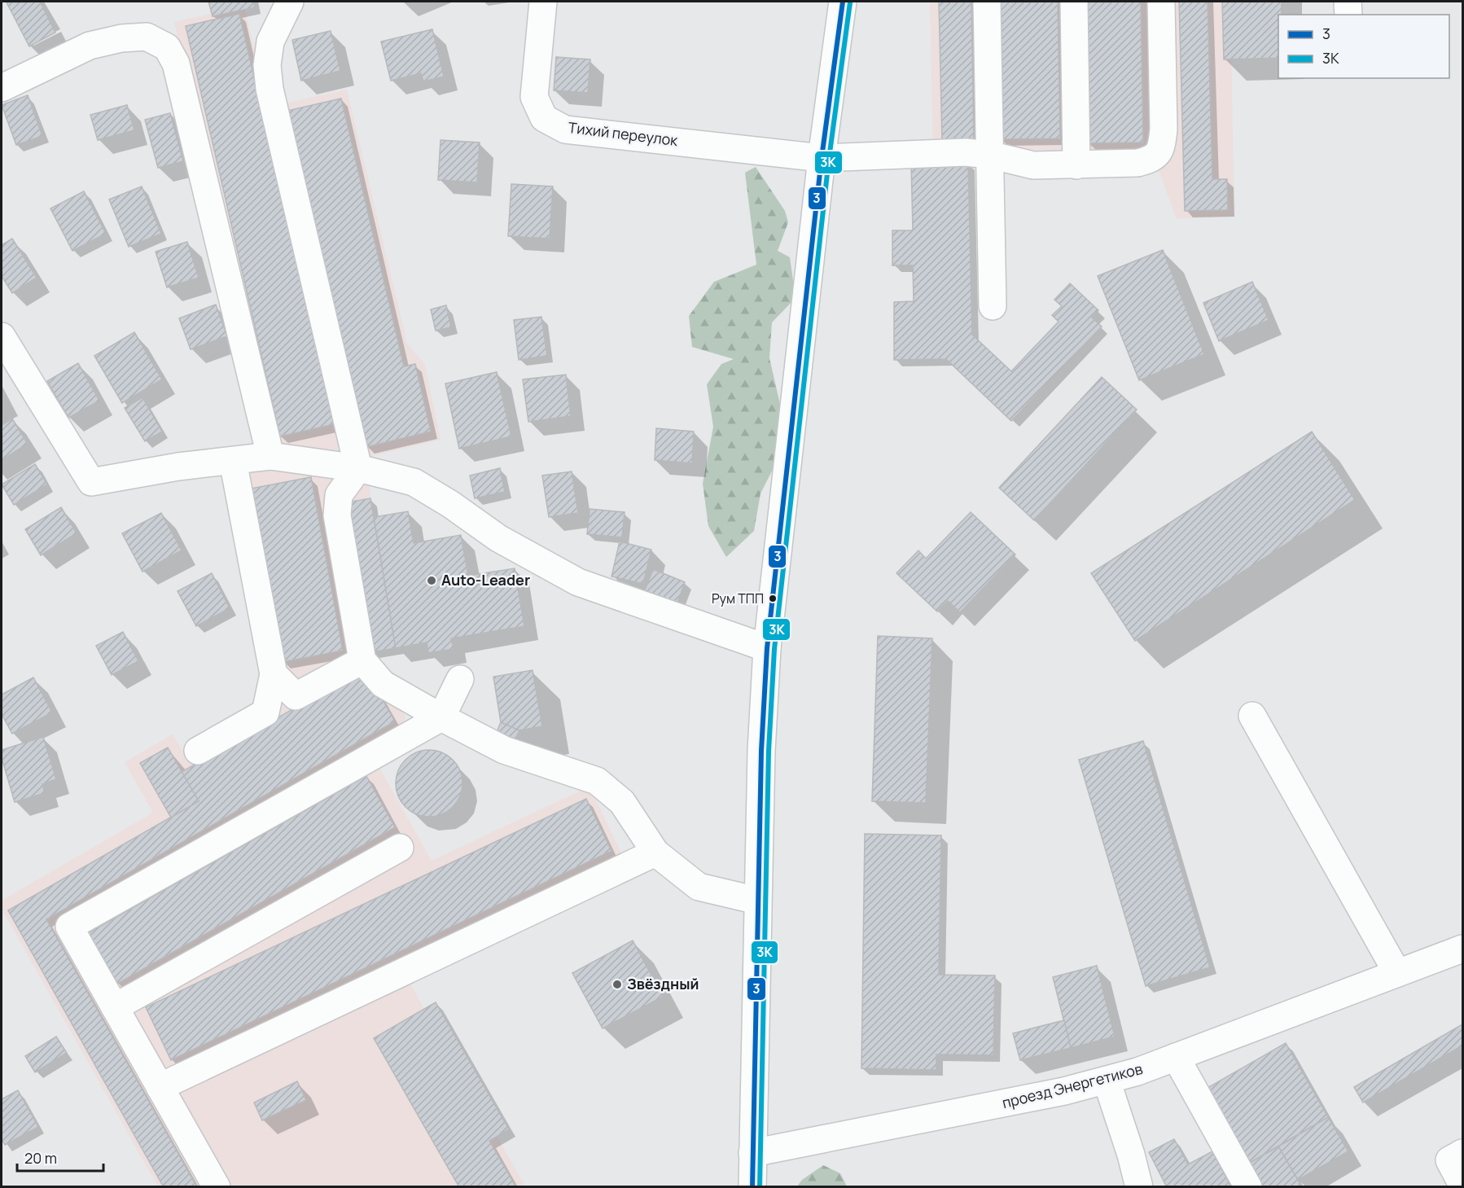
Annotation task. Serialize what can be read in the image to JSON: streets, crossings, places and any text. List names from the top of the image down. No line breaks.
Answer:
{"streets":{"street":["Тихий переулок","проезд Энергетиков"]},"places":["Auto-Leader","Рум ТПП","Звёздный"],"lines":["transit line 3","transit line 3К"],"legend":["3","3К"],"scale_bar":"20 m"}
